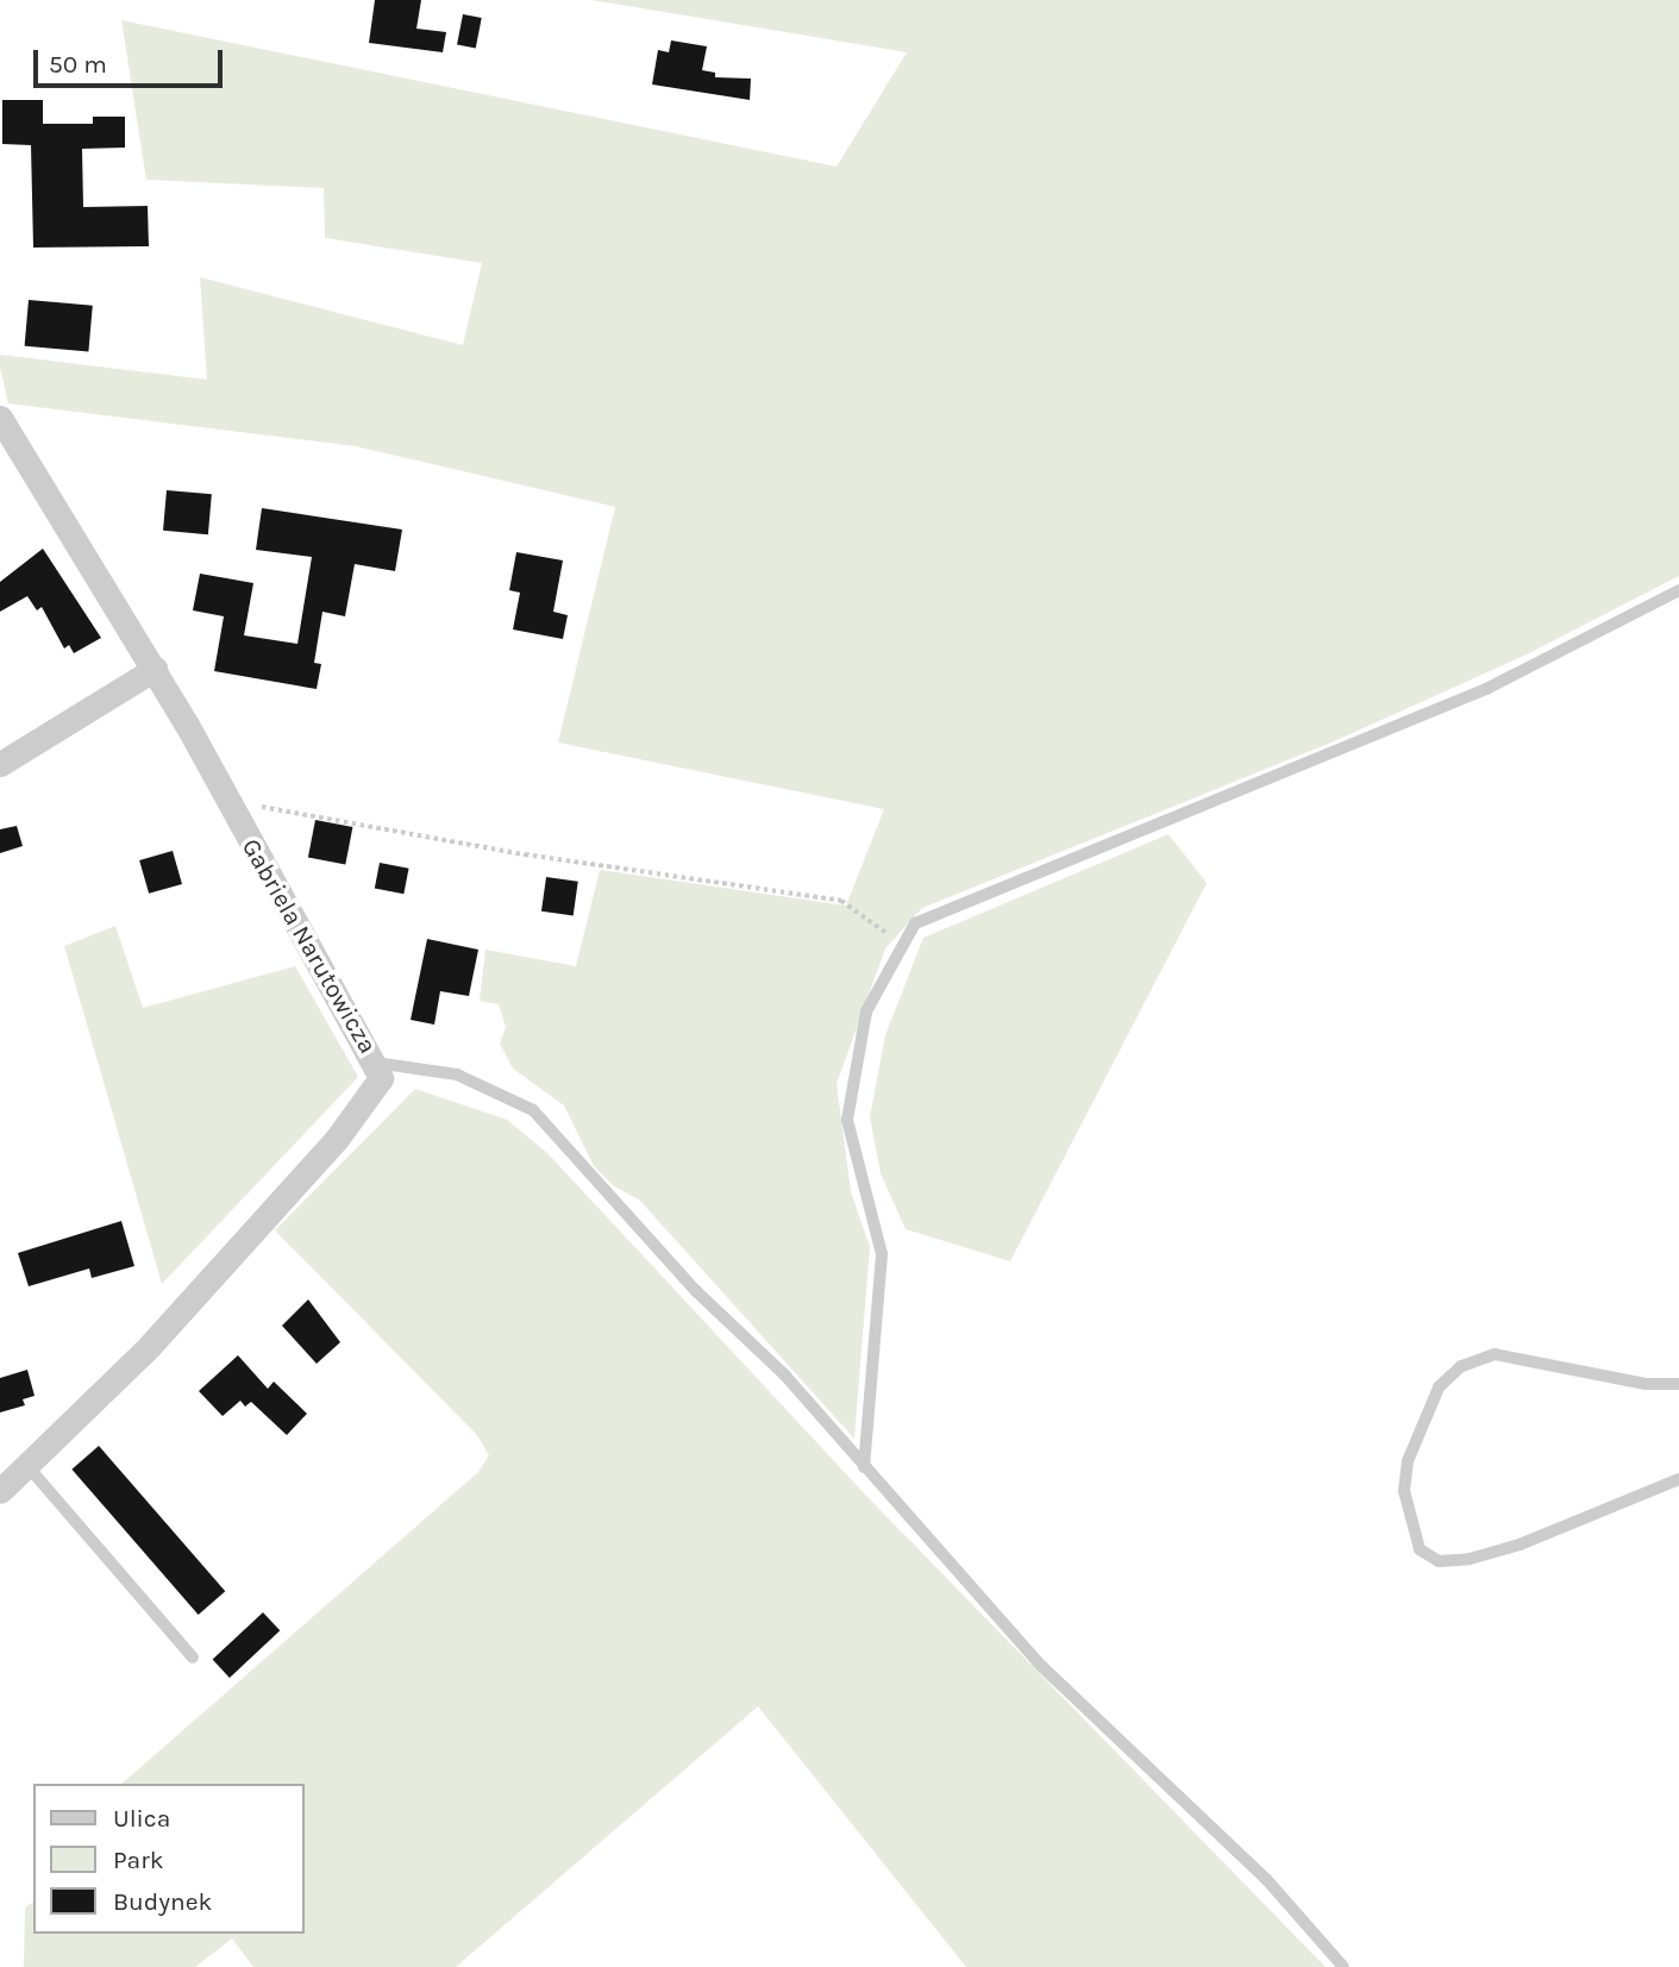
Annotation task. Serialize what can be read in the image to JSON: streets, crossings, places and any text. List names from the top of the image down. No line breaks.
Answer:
{"streets":{"street":["Gabriela Narutowicza"]},"legend":["Ulica","Park","Budynek"],"scale_bar":"50 m"}
